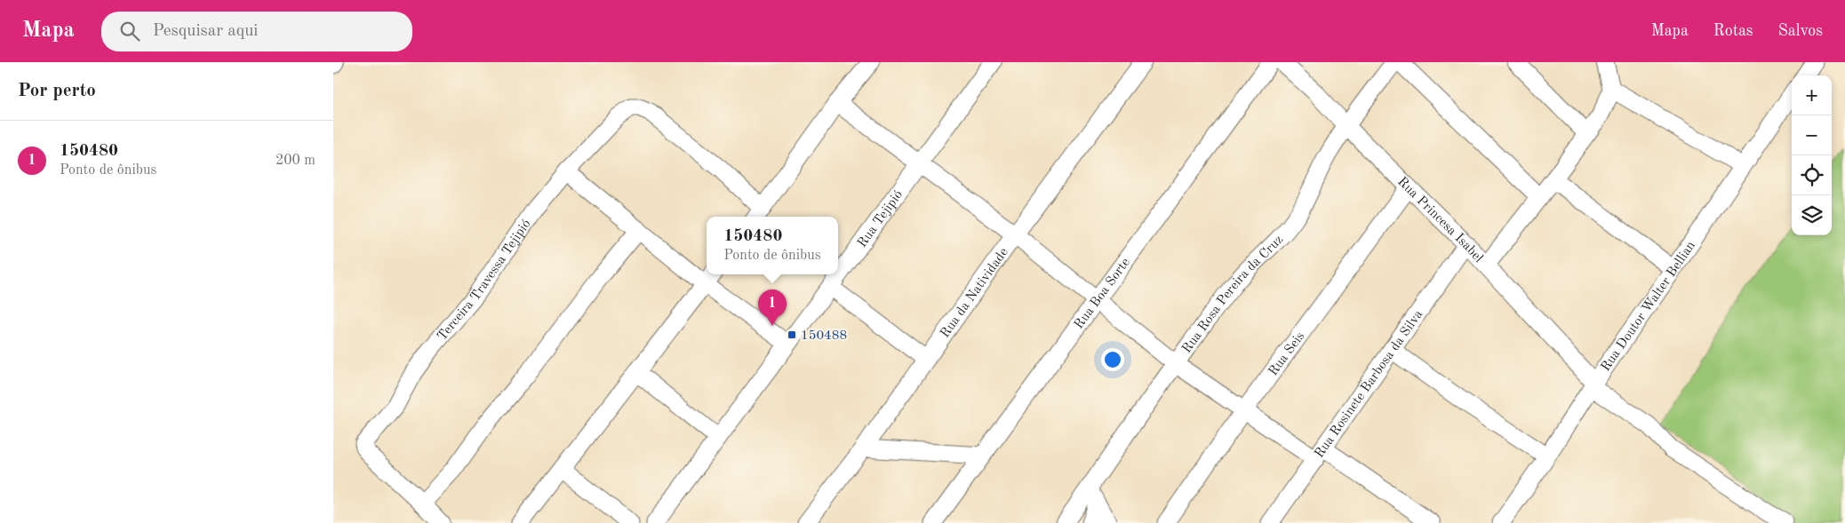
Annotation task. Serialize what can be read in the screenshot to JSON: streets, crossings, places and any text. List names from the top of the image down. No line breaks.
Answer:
{"streets":{"street":["Rua Tejipió","Rua Princesa Isabel","Terceira Travessa Tejipió","Rua da Natividade","Rua Boa Sorte","Rua Rosa Pereira da Cruz","Rua Doutor Walter Bellian","Rua Seis","Rua Rosinete Barbosa da Silva"]},"crossings":[["Rua Princesa Isabel","Rua Rosa Pereira da Cruz"],["Rua Princesa Isabel","Rua Doutor Walter Bellian"],["Rua Princesa Isabel","Rua Seis"],["Rua Princesa Isabel","Rua Rosinete Barbosa da Silva"]],"places":{"transit":["150488"]},"page":{"header":"Mapa","search":"Pesquisar aqui","nav":["Mapa","Rotas","Salvos"],"heading":"Por perto","map_buttons":["+","−"],"list":[{"mark":"1","name":"150480","note":"Ponto de ônibus","value":"200 m"}],"popup":["150480","Ponto de ônibus"],"pins":"1"}}
